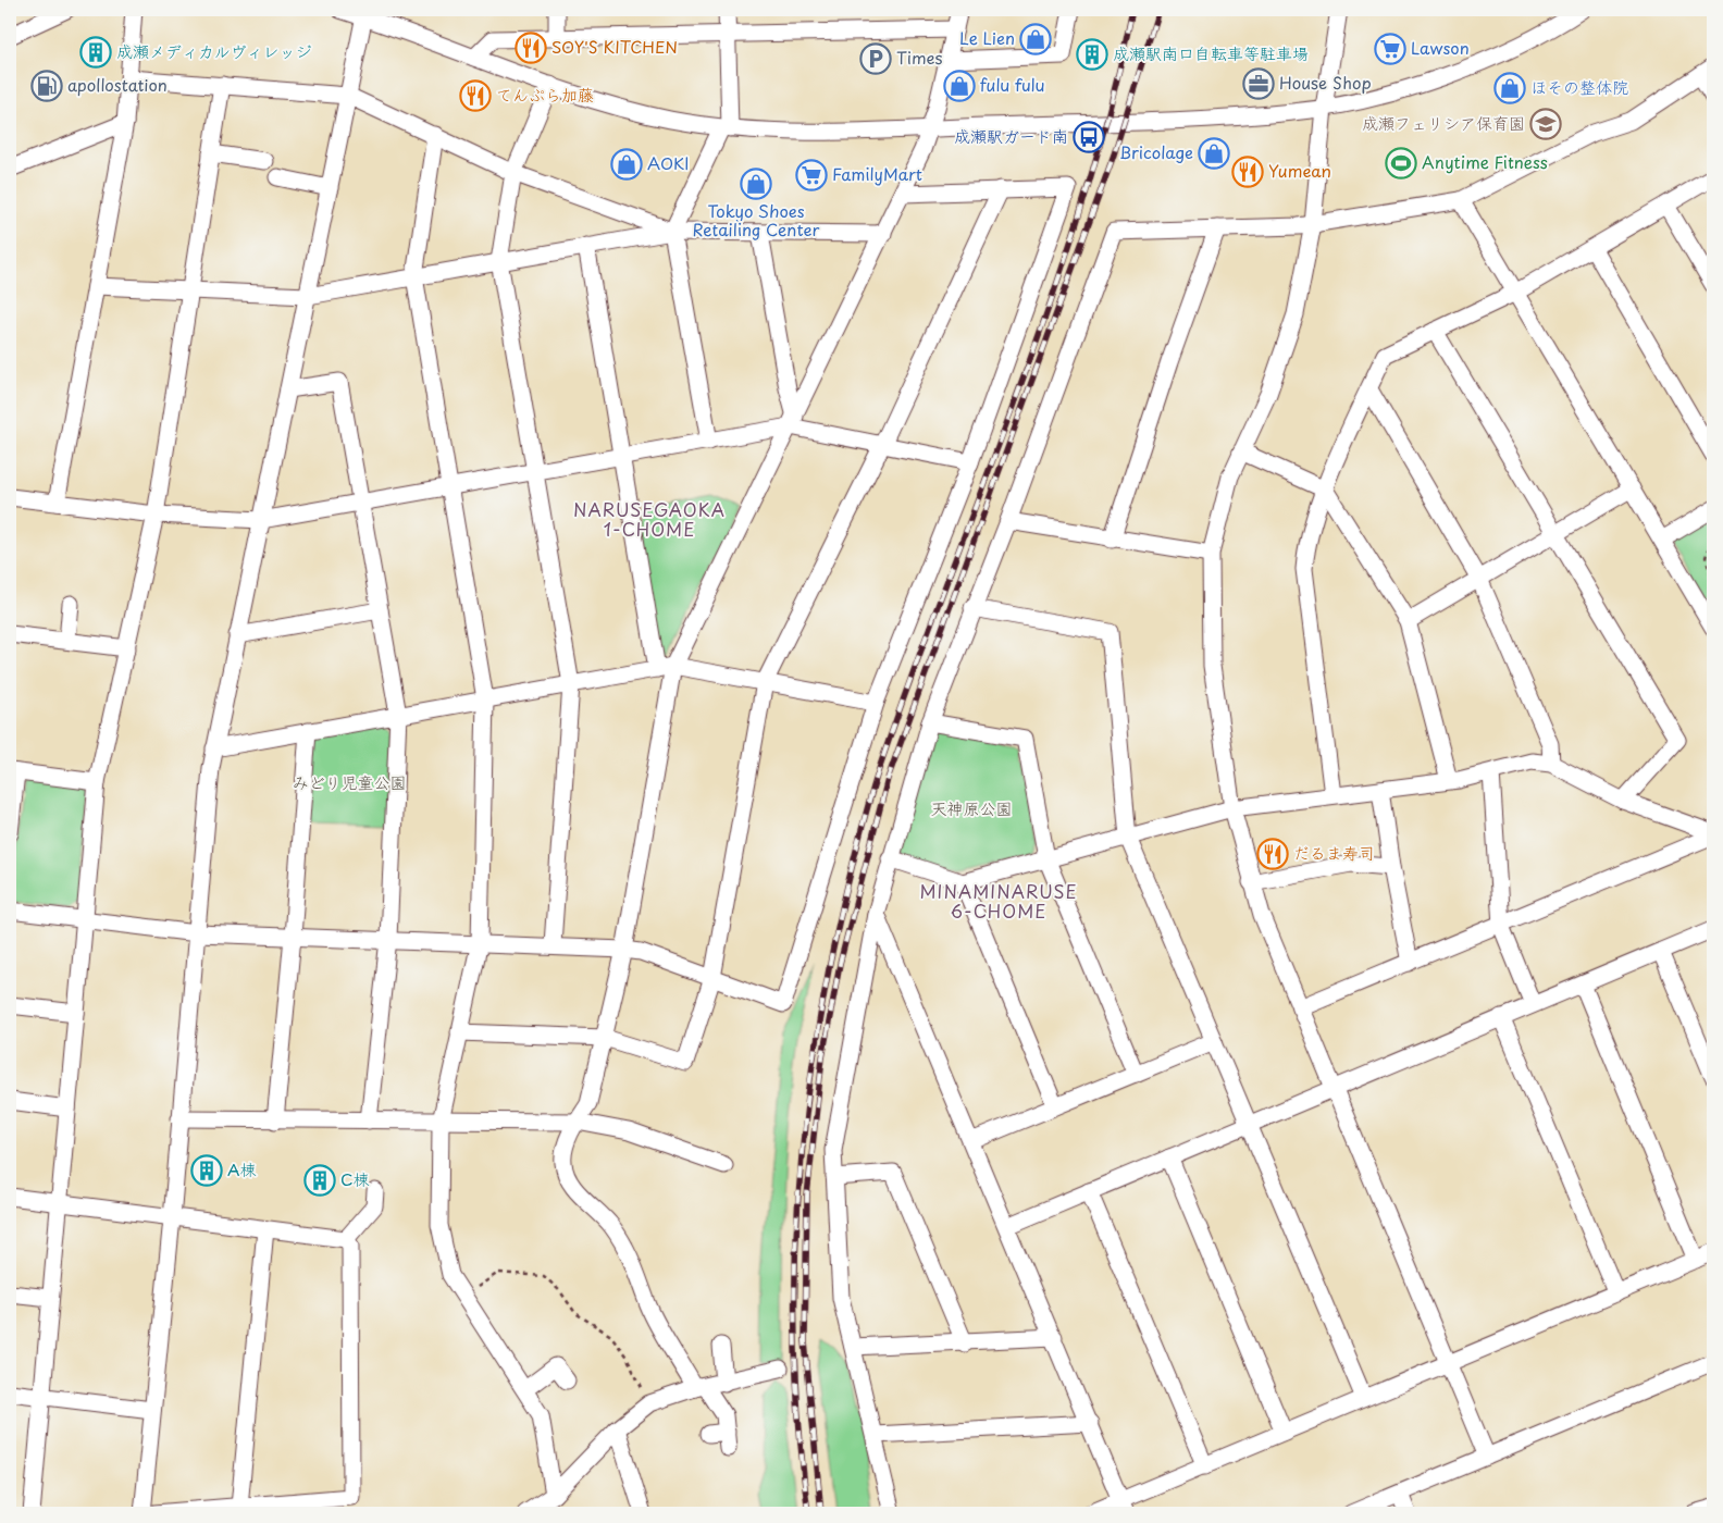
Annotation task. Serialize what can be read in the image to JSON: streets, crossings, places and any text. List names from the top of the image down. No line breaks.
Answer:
{"districts":["NARUSEGAOKA 1-CHOME","MINAMINARUSE 6-CHOME"],"parks":["みどり児童公園","天神原公園"],"places":{"shop":["Le Lien","fulu fulu","ほその整体院","Bricolage","AOKI","Tokyo Shoes Retailing Center"],"restaurant":["SOY'S KITCHEN","てんぷら加藤","Yumean","だるま寿司"],"supermarket":["Lawson","FamilyMart"],"building":["成瀬メディカルヴィレッジ","成瀬駅南口自転車等駐車場","A棟","C棟"],"parking":["Times"],"office":["House Shop"],"fuel station":["apollostation"],"school or university":["成瀬フェリシア保育園"],"bus stop":["成瀬駅ガード南"],"sports":["Anytime Fitness"]}}
